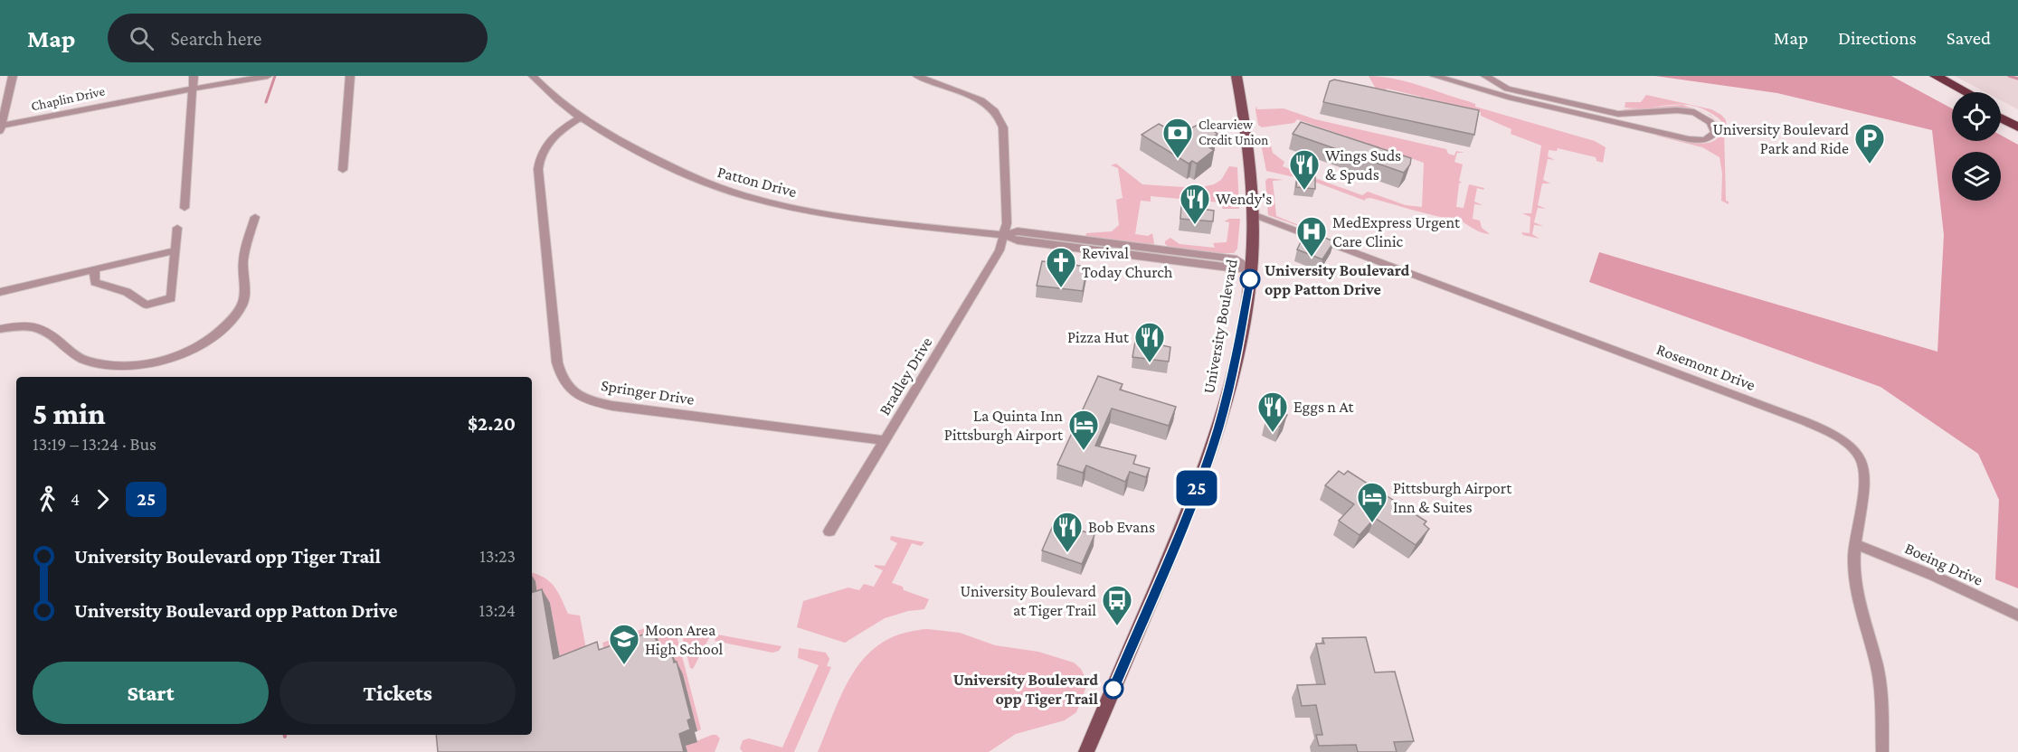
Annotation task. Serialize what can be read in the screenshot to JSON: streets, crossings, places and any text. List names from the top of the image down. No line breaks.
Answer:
{"streets":{"main road":["University Boulevard"],"street":["Chaplin Drive","Patton Drive","Rosemont Drive","Bradley Drive","Springer Drive","Boeing Drive"]},"crossings":[["Patton Drive","University Boulevard"],["Patton Drive","Bradley Drive"],["Patton Drive","Springer Drive"],["University Boulevard","Rosemont Drive"],["Rosemont Drive","Boeing Drive"],["Bradley Drive","Springer Drive"]],"places":{"bank":["Clearview Credit Union"],"parking":["University Boulevard Park and Ride"],"restaurant":["Wings Suds & Spuds","Wendy's","Pizza Hut","Eggs n At","Bob Evans"],"hospital":["MedExpress Urgent Care Clinic"],"other":["University Boulevard opp Patton Drive","University Boulevard opp Tiger Trail"],"church":["Revival Today Church"],"hotel":["La Quinta Inn Pittsburgh Airport","Pittsburgh Airport Inn & Suites"],"bus stop":["University Boulevard at Tiger Trail"],"school or university":["Moon Area High School"]},"lines":["bus line 25"],"page":{"header":"Map","search":"Search here","nav":["Map","Directions","Saved"],"on_map":"25","heading":["5 min","13:19 – 13:24 · Bus","$2.20"],"legs":["4","25"],"list":[{"name":"University Boulevard opp Tiger Trail","value":"13:23"},{"name":"University Boulevard opp Patton Drive","value":"13:24"}],"buttons":["Start","Tickets"]}}
